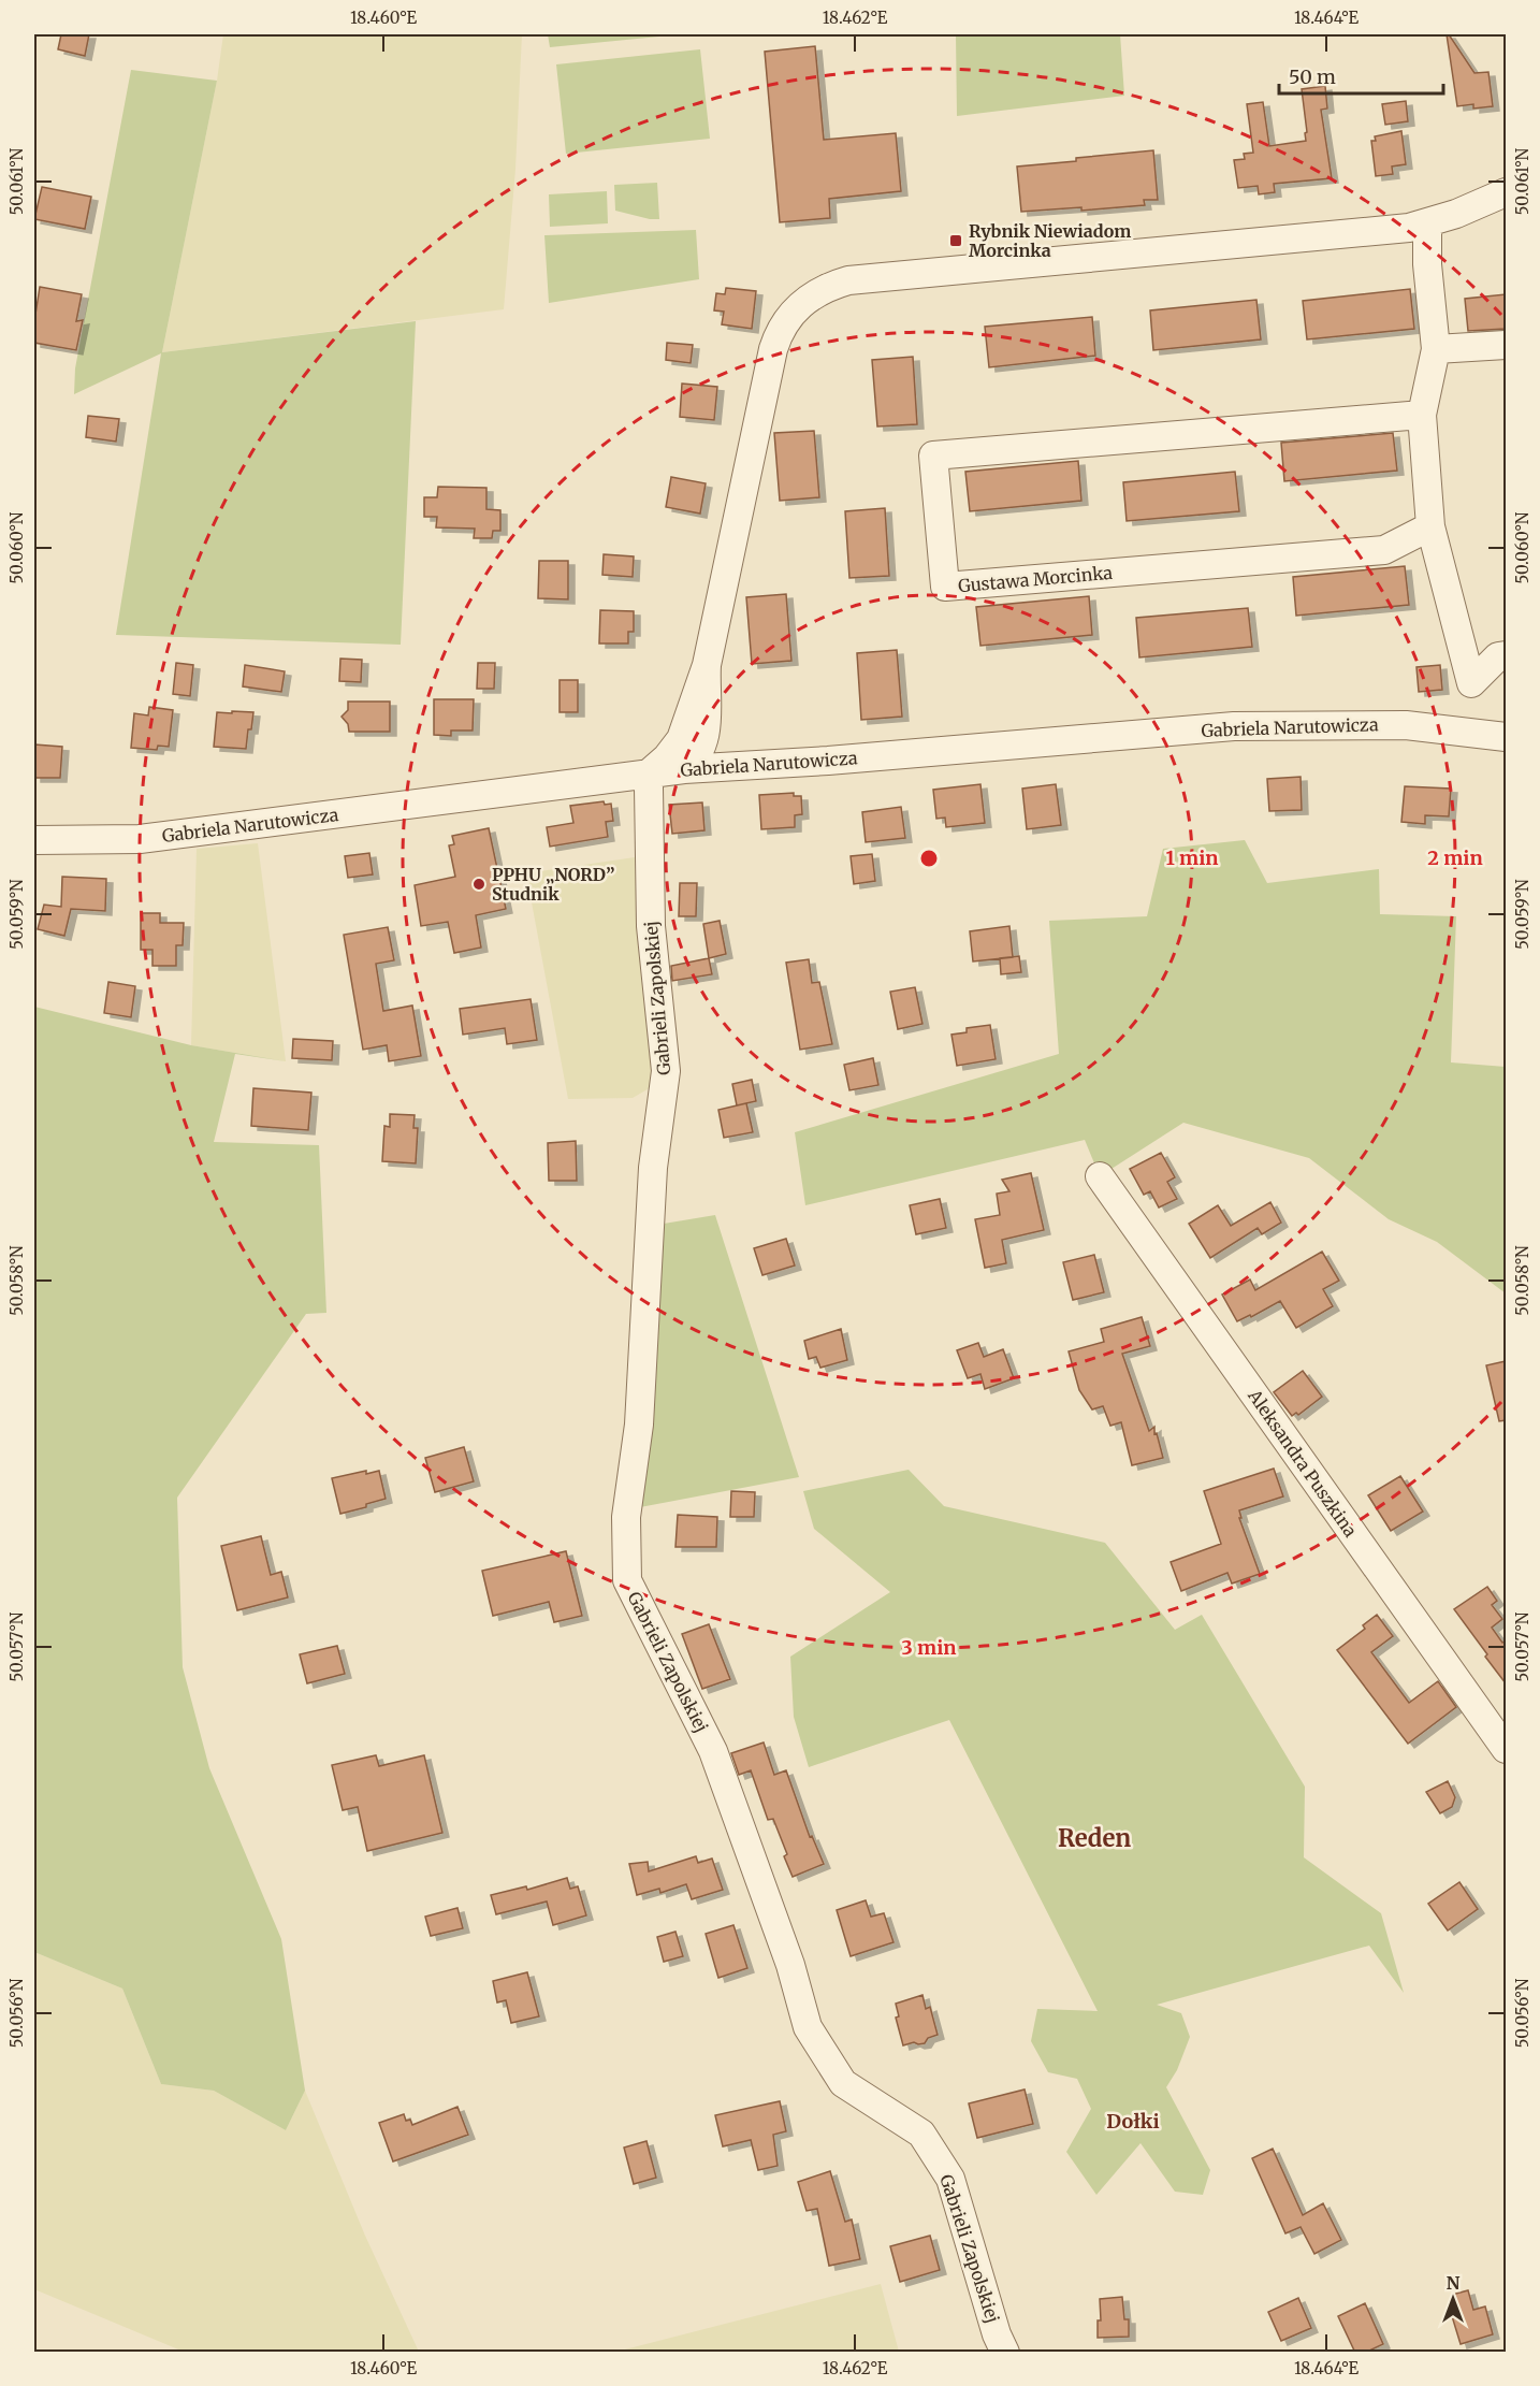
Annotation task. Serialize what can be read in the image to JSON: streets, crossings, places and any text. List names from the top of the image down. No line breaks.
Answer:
{"streets":{"street":["Gustawa Morcinka","Gabriela Narutowicza","Gabrieli Zapolskiej","Aleksandra Puszkina"]},"crossings":[["Gabriela Narutowicza","Gabrieli Zapolskiej"]],"districts":["Reden","Dołki"],"places":{"transit":["Rybnik Niewiadom Morcinka"],"other":["PPHU „NORD” Studnik"]},"scale_bar":"50 m","north":"top","coordinates":["18.460°E","18.462°E","18.464°E","50.061°N","50.060°N","50.059°N","50.058°N","50.057°N","50.056°N"],"rings":["1 min","2 min","3 min"]}
